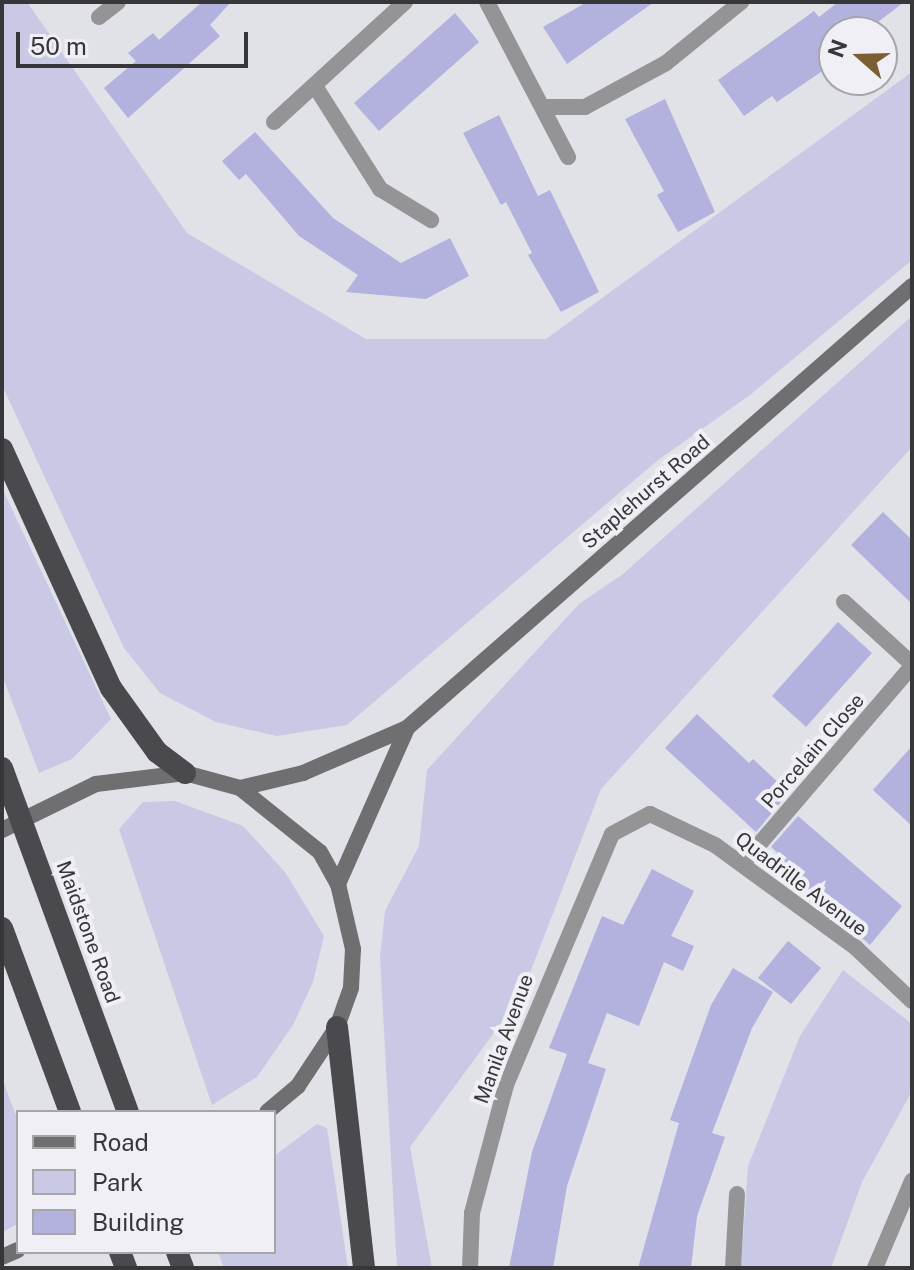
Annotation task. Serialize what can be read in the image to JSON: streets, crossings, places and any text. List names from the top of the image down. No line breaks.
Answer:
{"streets":{"highway":["Maidstone Road"],"main road":["Staplehurst Road"],"street":["Porcelain Close","Quadrille Avenue","Manila Avenue"]},"crossings":[["Porcelain Close","Quadrille Avenue"],["Quadrille Avenue","Manila Avenue"]],"legend":["Road","Park","Building"],"scale_bar":"50 m","north":"left"}
